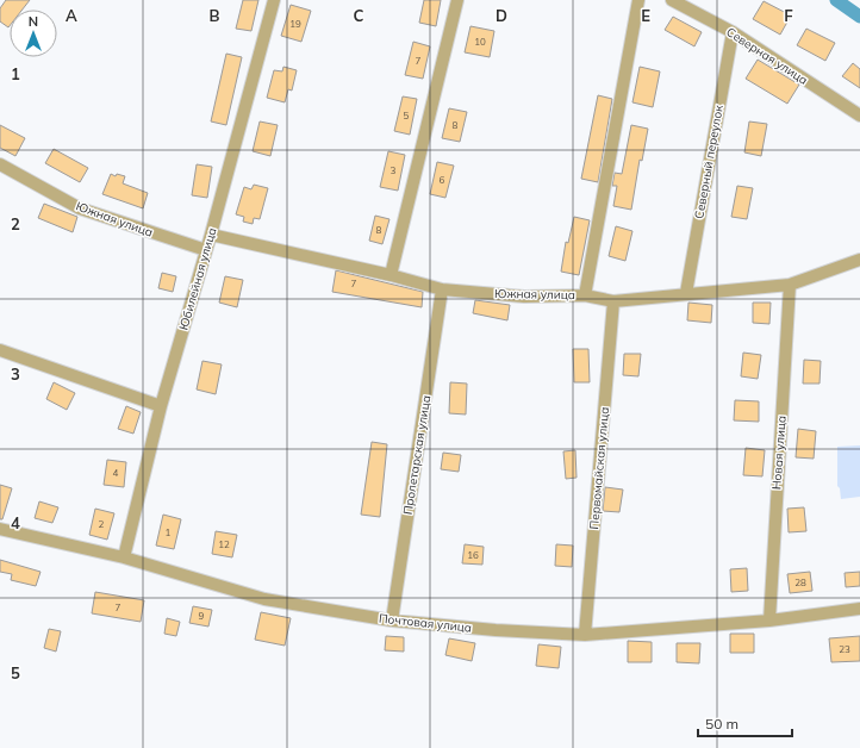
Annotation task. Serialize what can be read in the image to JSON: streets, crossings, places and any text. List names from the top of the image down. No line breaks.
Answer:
{"streets":{"street":["Северная улица","Северный переулок","Южная улица","Юбилейная улица","Новая улица","Пролетарская улица","Первомайская улица","Почтовая улица"]},"crossings":[["Северная улица","Северный переулок"],["Северный переулок","Южная улица"],["Южная улица","Юбилейная улица"],["Южная улица","Новая улица"],["Южная улица","Пролетарская улица"],["Южная улица","Первомайская улица"],["Юбилейная улица","Почтовая улица"],["Новая улица","Почтовая улица"],["Пролетарская улица","Почтовая улица"],["Первомайская улица","Почтовая улица"]],"house_numbers":["19","10","7","5","8","3","6","8","7","4","2","1","12","16","28","7","9","23"],"scale_bar":"50 m","north":"top","grid":{"columns":["A","B","C","D","E","F"],"rows":["1","2","3","4","5"]}}
